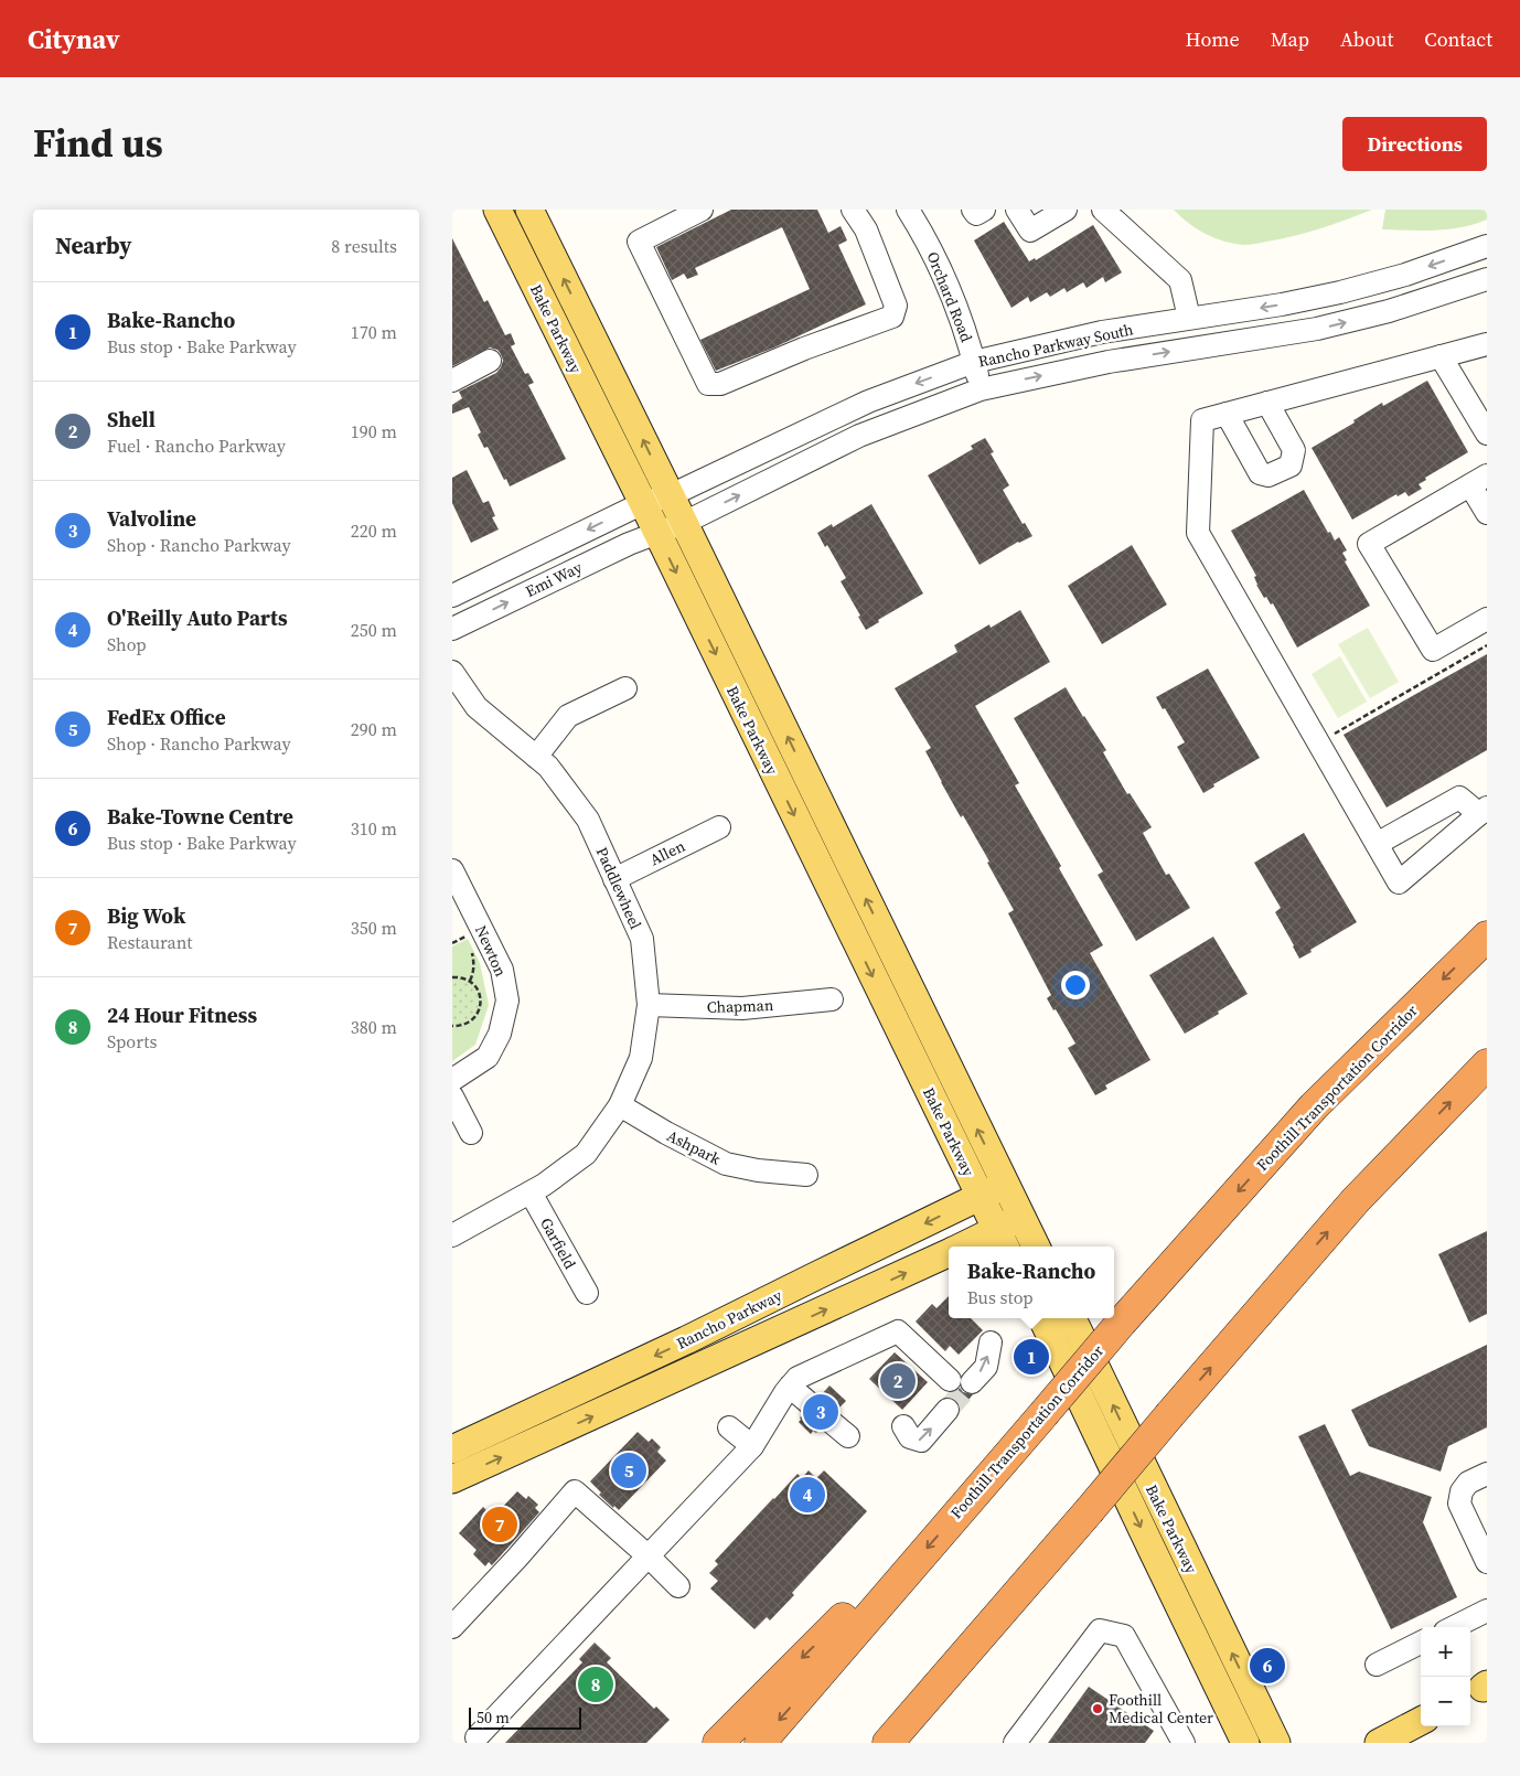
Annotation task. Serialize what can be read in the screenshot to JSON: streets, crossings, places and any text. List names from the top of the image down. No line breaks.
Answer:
{"streets":{"highway":["Foothill Transportation Corridor"],"main road":["Bake Parkway","Rancho Parkway"],"street":["Orchard Road","Rancho Parkway South","Emi Way","Allen","Paddlewheel","Newton","Chapman","Ashpark","Garfield"]},"crossings":[["Orchard Road","Rancho Parkway South"],["Bake Parkway","Rancho Parkway South"],["Bake Parkway","Emi Way"],["Bake Parkway","Rancho Parkway"],["Rancho Parkway South","Emi Way"],["Allen","Paddlewheel"],["Paddlewheel","Chapman"],["Paddlewheel","Ashpark"],["Paddlewheel","Garfield"]],"places":["Foothill Medical Center"],"scale_bar":"50 m","page":{"header":"Citynav","nav":["Home","Map","About","Contact"],"title":"Find us","buttons":"Directions","heading":["Nearby","8 results"],"list":[{"mark":"1","name":"Bake-Rancho","note":"Bus stop · Bake Parkway","value":"170 m"},{"mark":"2","name":"Shell","note":"Fuel · Rancho Parkway","value":"190 m"},{"mark":"3","name":"Valvoline","note":"Shop · Rancho Parkway","value":"220 m"},{"mark":"4","name":"O'Reilly Auto Parts","note":"Shop","value":"250 m"},{"mark":"5","name":"FedEx Office","note":"Shop · Rancho Parkway","value":"290 m"},{"mark":"6","name":"Bake-Towne Centre","note":"Bus stop · Bake Parkway","value":"310 m"},{"mark":"7","name":"Big Wok","note":"Restaurant","value":"350 m"},{"mark":"8","name":"24 Hour Fitness","note":"Sports","value":"380 m"}],"popup":["Bake-Rancho","Bus stop"],"pins":["1","2","3","5","4","7","6","8"],"map_buttons":["+","−"],"scale":"50 m"}}
